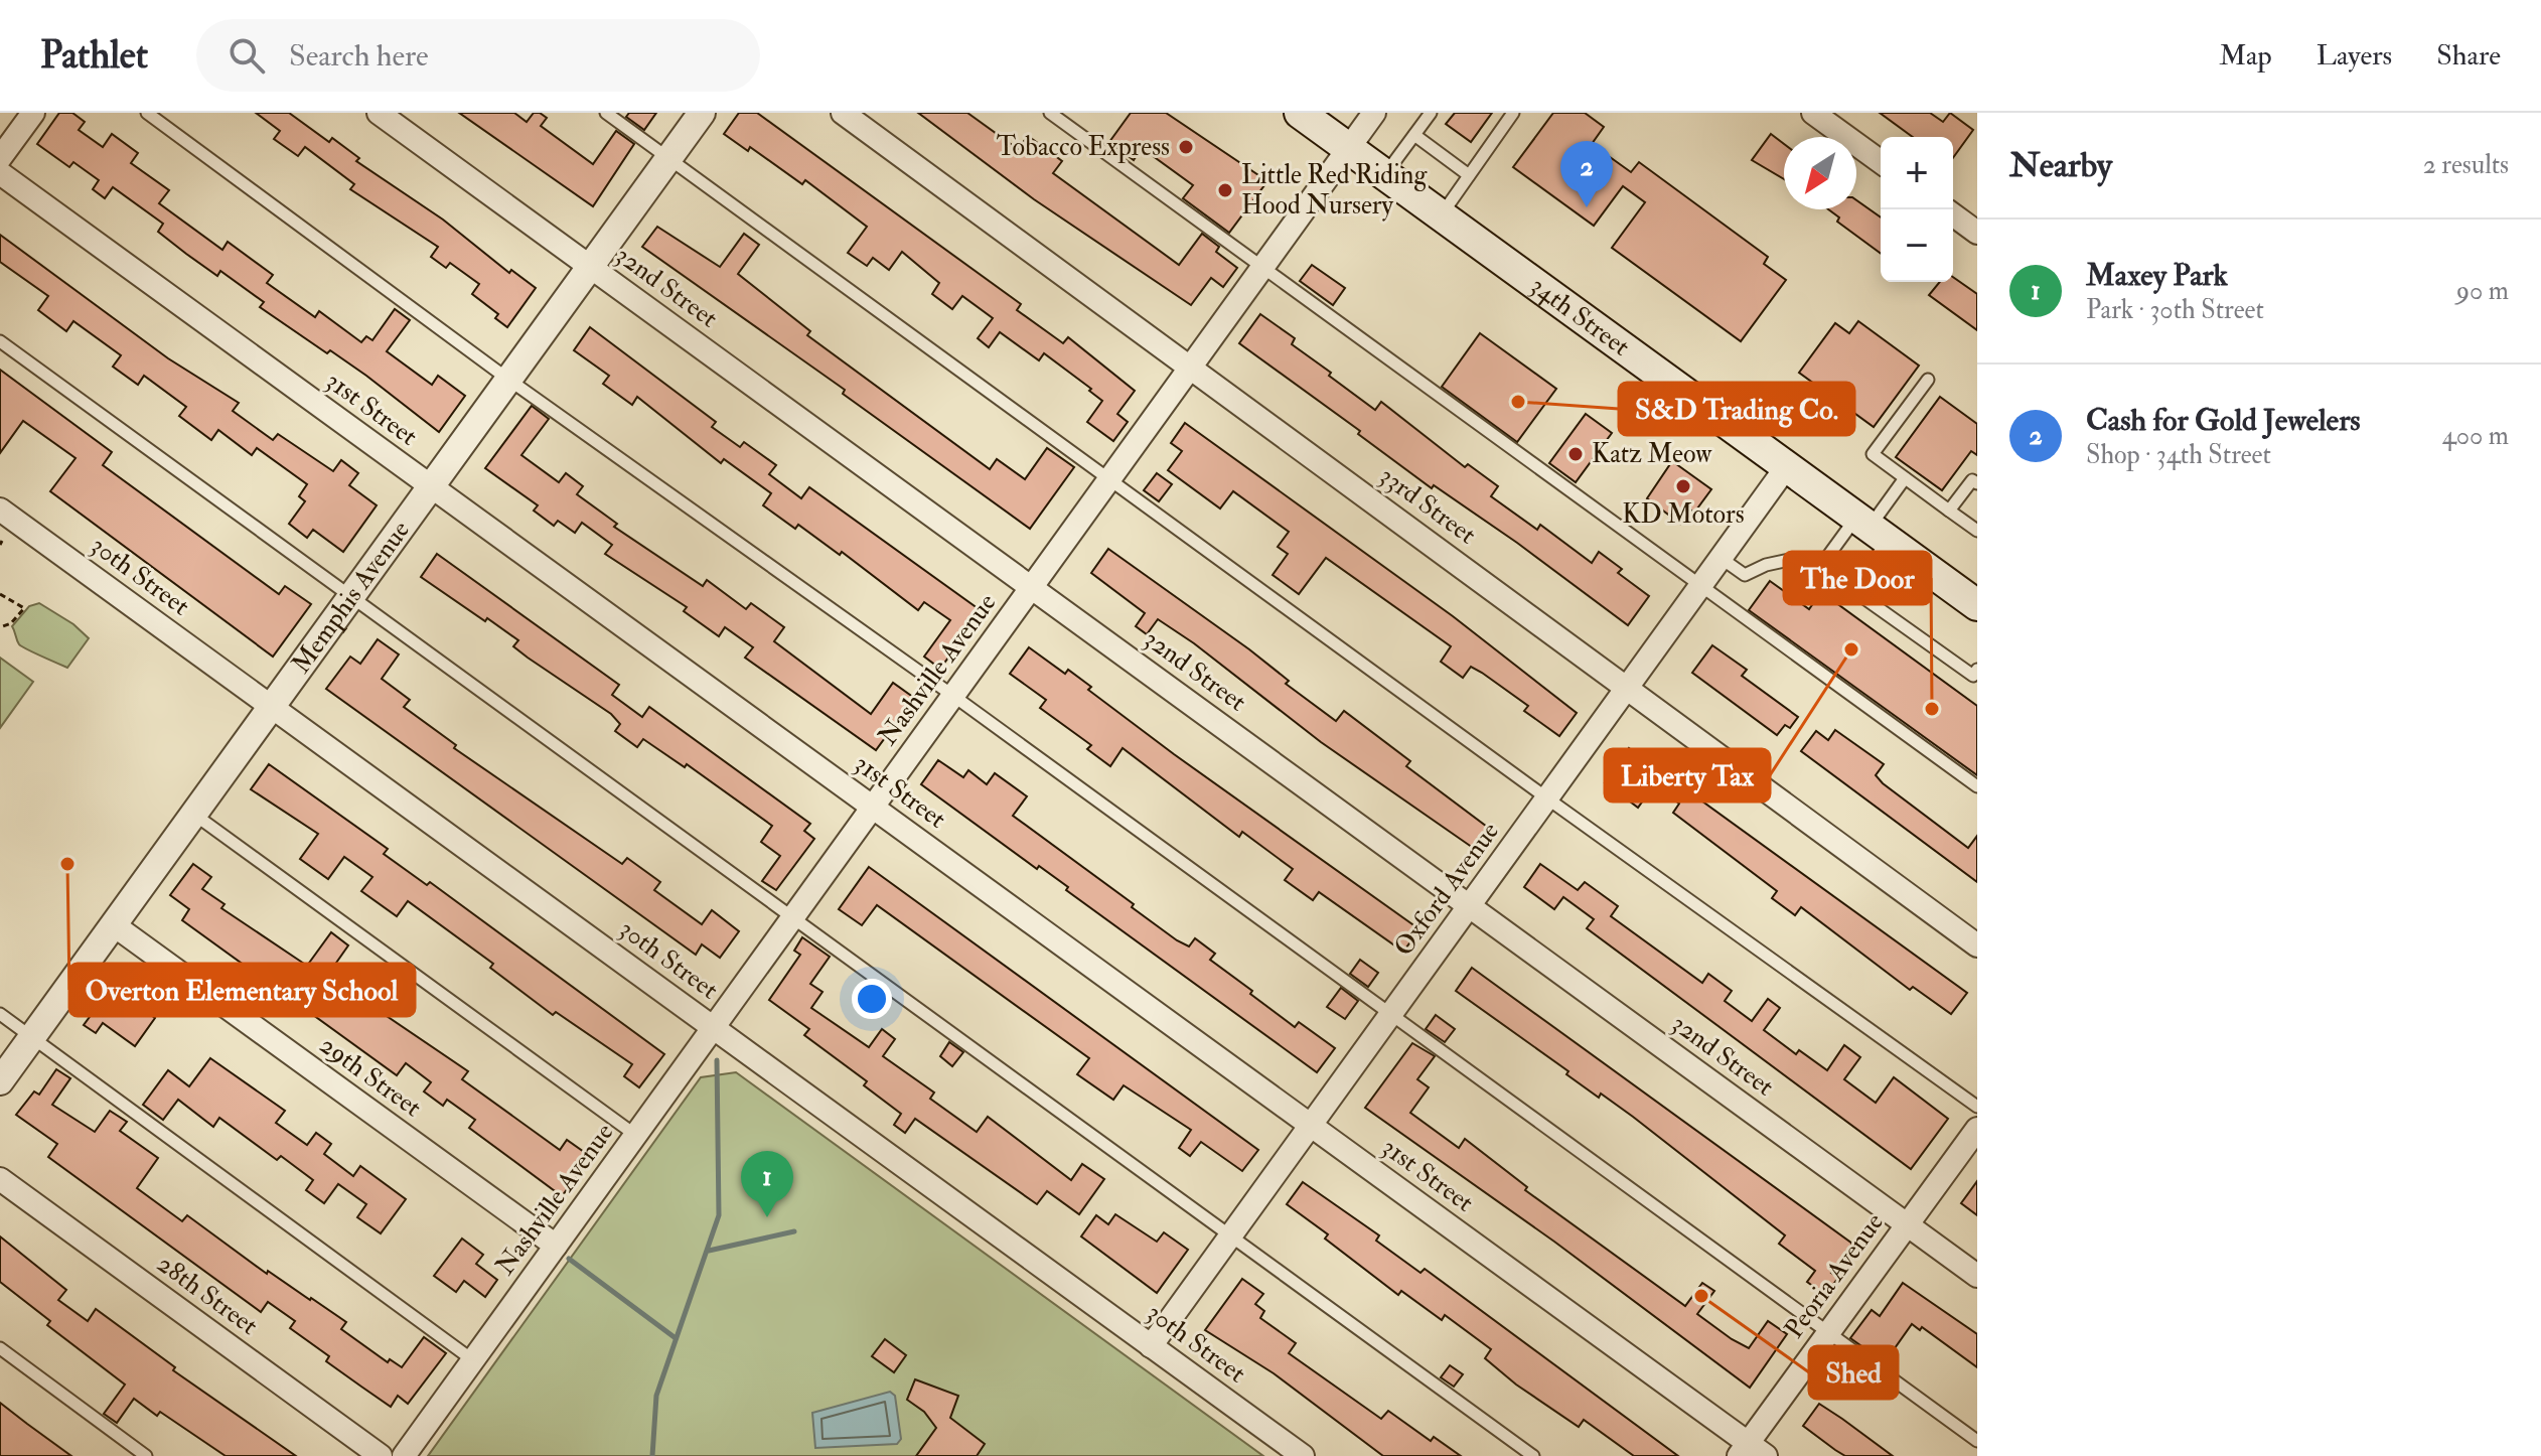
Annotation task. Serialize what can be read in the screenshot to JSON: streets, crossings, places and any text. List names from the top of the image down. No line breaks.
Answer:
{"streets":{"main road":["34th Street"],"street":["32nd Street","31st Street","33rd Street","30th Street","Memphis Avenue","Nashville Avenue","Oxford Avenue","29th Street","Peoria Avenue","28th Street"]},"crossings":[["32nd Street","Memphis Avenue"],["32nd Street","Nashville Avenue"],["32nd Street","Oxford Avenue"],["32nd Street","Peoria Avenue"],["34th Street","Nashville Avenue"],["34th Street","Oxford Avenue"],["31st Street","Memphis Avenue"],["31st Street","Nashville Avenue"],["31st Street","Oxford Avenue"],["31st Street","Peoria Avenue"],["33rd Street","Nashville Avenue"],["33rd Street","Oxford Avenue"],["30th Street","Memphis Avenue"],["30th Street","Nashville Avenue"],["30th Street","Oxford Avenue"],["Memphis Avenue","29th Street"],["Nashville Avenue","29th Street"]],"places":["Tobacco Express","Little Red Riding Hood Nursery","S&D Trading Co.","Katz Meow","KD Motors","Liberty Tax","The Door","Overton Elementary School","Shed"],"north":"bottom left","page":{"header":"Pathlet","search":"Search here","nav":["Map","Layers","Share"],"heading":["Nearby","2 results"],"map_buttons":["+","−"],"pins":["2","1"],"list":[{"mark":"1","name":"Maxey Park","note":"Park · 30th Street","value":"90 m"},{"mark":"2","name":"Cash for Gold Jewelers","note":"Shop · 34th Street","value":"400 m"}]}}
